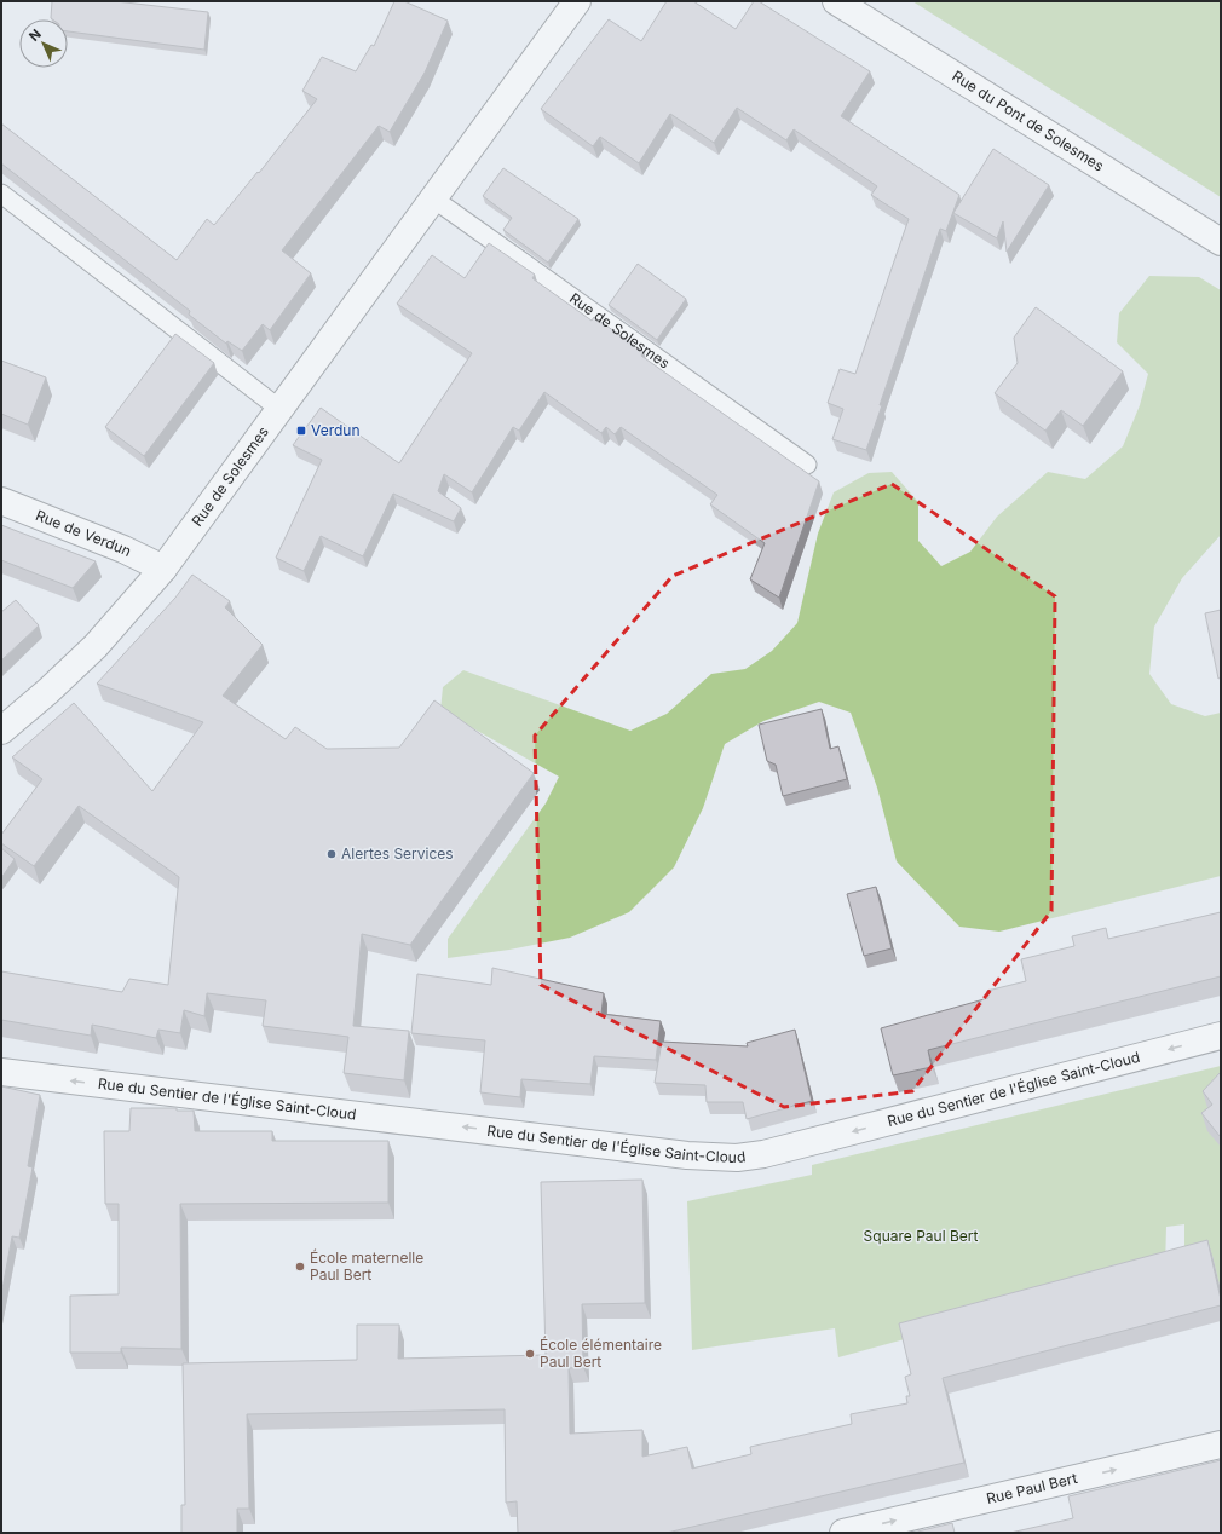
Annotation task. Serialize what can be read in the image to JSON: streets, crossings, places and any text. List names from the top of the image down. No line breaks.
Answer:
{"streets":{"street":["Rue du Pont de Solesmes","Rue de Solesmes","Rue de Verdun","Rue du Sentier de l'Église Saint-Cloud","Rue Paul Bert"]},"crossings":[["Rue de Solesmes","Rue de Verdun"]],"one_way":["Rue du Sentier de l'Église Saint-Cloud","Rue Paul Bert"],"parks":["Square Paul Bert"],"places":{"transit":["Verdun"],"other":["Alertes Services","École maternelle Paul Bert","École élémentaire Paul Bert"]},"north":"top left"}
